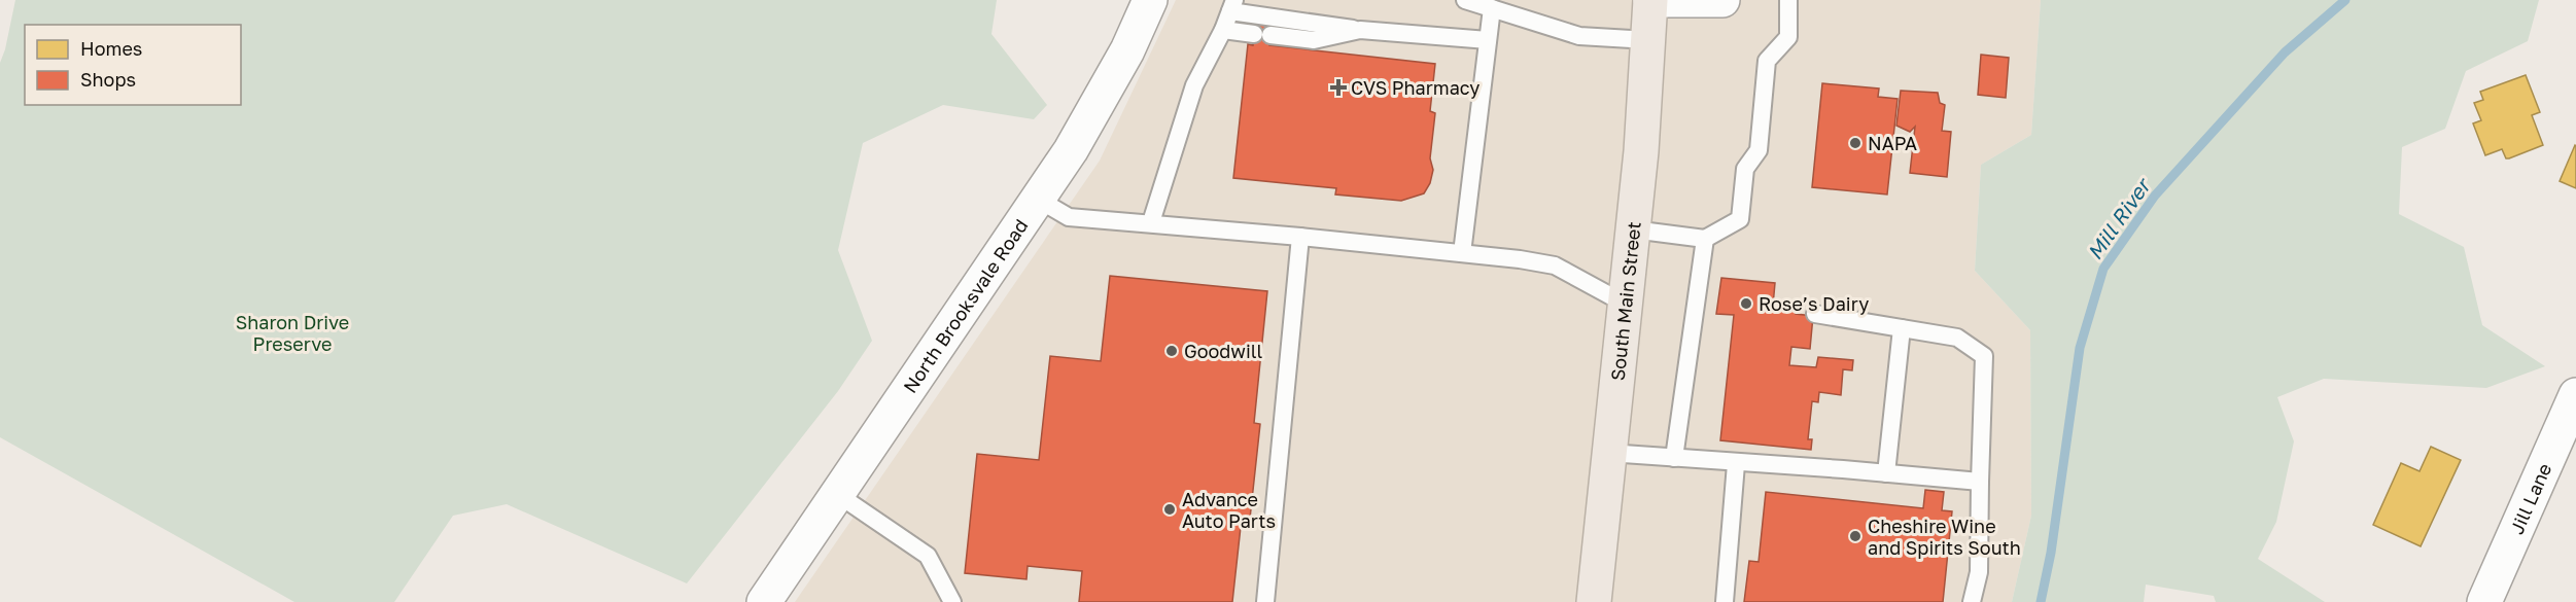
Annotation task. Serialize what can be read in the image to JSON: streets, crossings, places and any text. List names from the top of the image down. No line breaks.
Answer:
{"streets":{"highway":["South Main Street"],"main road":["North Brooksvale Road","Jill Lane"]},"water":["Mill River"],"parks":["Sharon Drive Preserve"],"places":{"health":["CVS Pharmacy"],"other":["NAPA","Rose’s Dairy","Goodwill","Advance Auto Parts","Cheshire Wine and Spirits South"]},"legend":["Homes","Shops"]}
